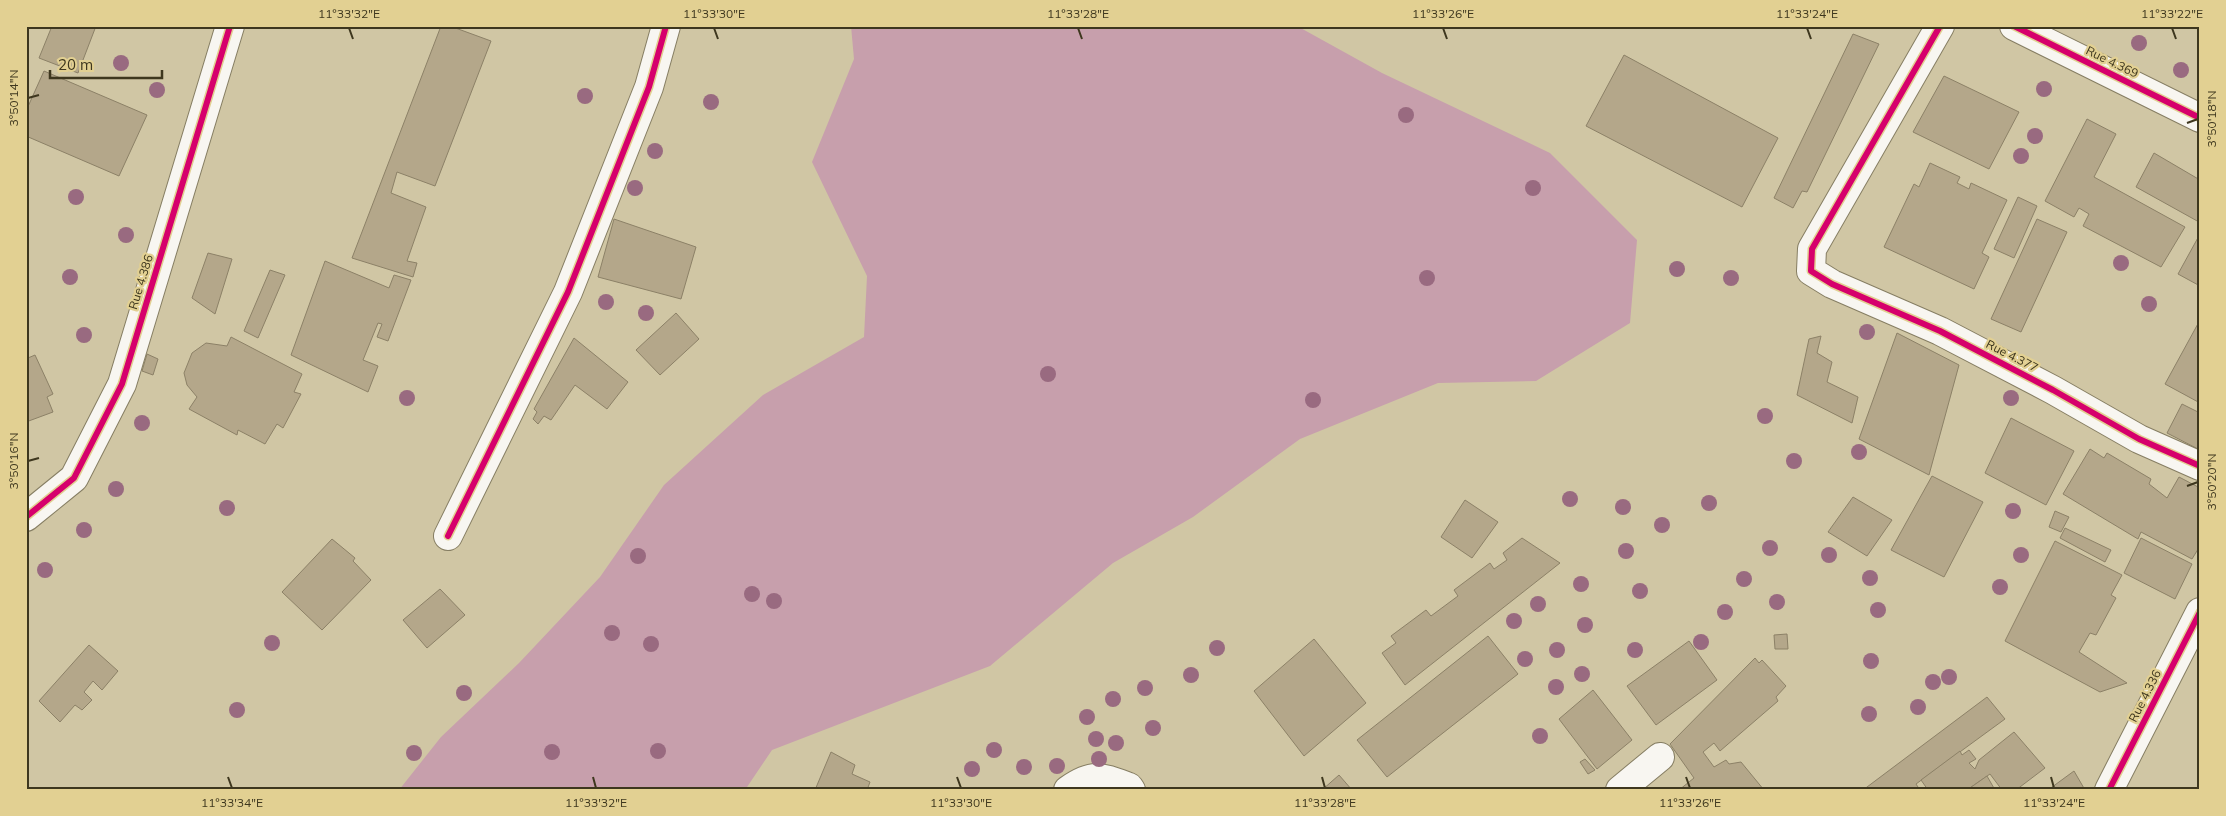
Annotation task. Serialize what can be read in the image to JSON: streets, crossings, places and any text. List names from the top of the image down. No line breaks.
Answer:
{"streets":{"street":["Rue 4.369","Rue 4.386","Rue 4.377","Rue 4.336"]},"scale_bar":"20 m","coordinates":["11°33'32\"E","11°33'30\"E","11°33'28\"E","11°33'26\"E","11°33'24\"E","11°33'22\"E","3°50'14\"N","3°50'18\"N","3°50'16\"N","3°50'20\"N","11°33'34\"E"]}
